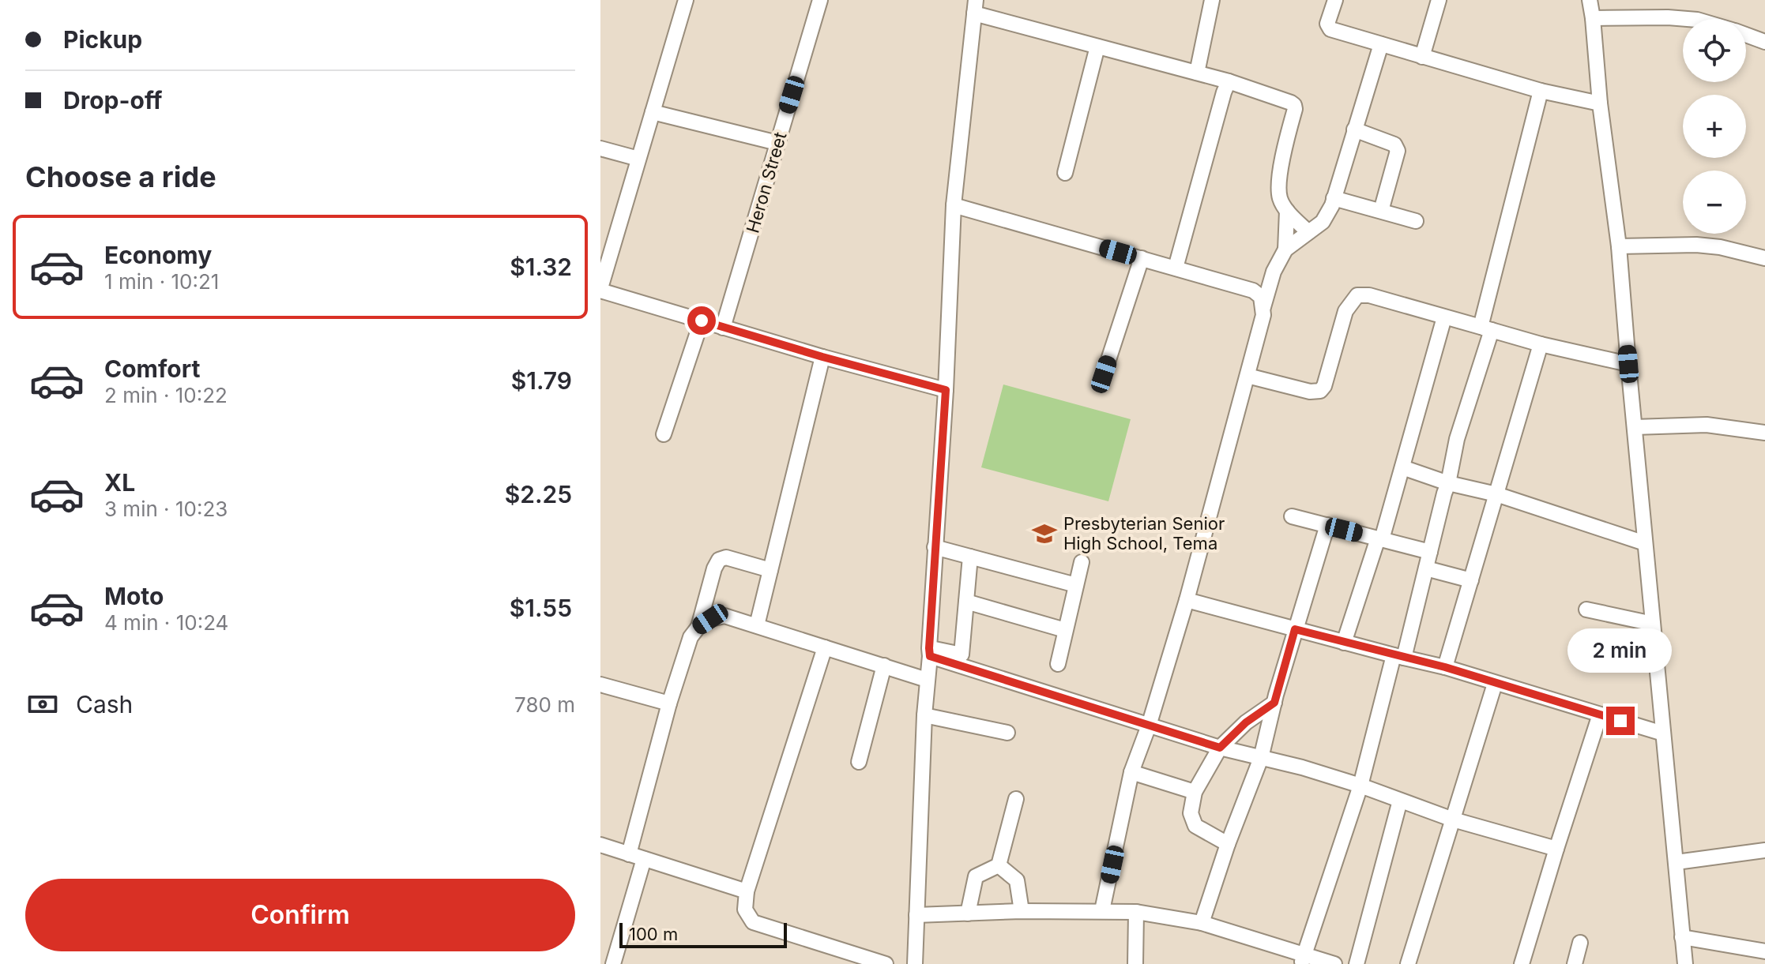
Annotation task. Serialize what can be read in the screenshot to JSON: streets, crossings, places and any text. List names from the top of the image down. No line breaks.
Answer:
{"streets":{"street":["Heron Street"]},"places":{"school or university":["Presbyterian Senior High School, Tema"]},"scale_bar":"100 m","page":{"banner":["Pickup","Drop-off"],"map_buttons":["+","−"],"heading":"Choose a ride","list":[{"name":"Economy","note":"1 min · 10:21","value":"$1.32"},{"name":"Comfort","note":"2 min · 10:22","value":"$1.79"},{"name":"XL","note":"3 min · 10:23","value":"$2.25"},{"name":"Moto","note":"4 min · 10:24","value":"$1.55"}],"bubble":"2 min","pay":["Cash","780 m"],"buttons":"Confirm","scale":"100 m"}}
